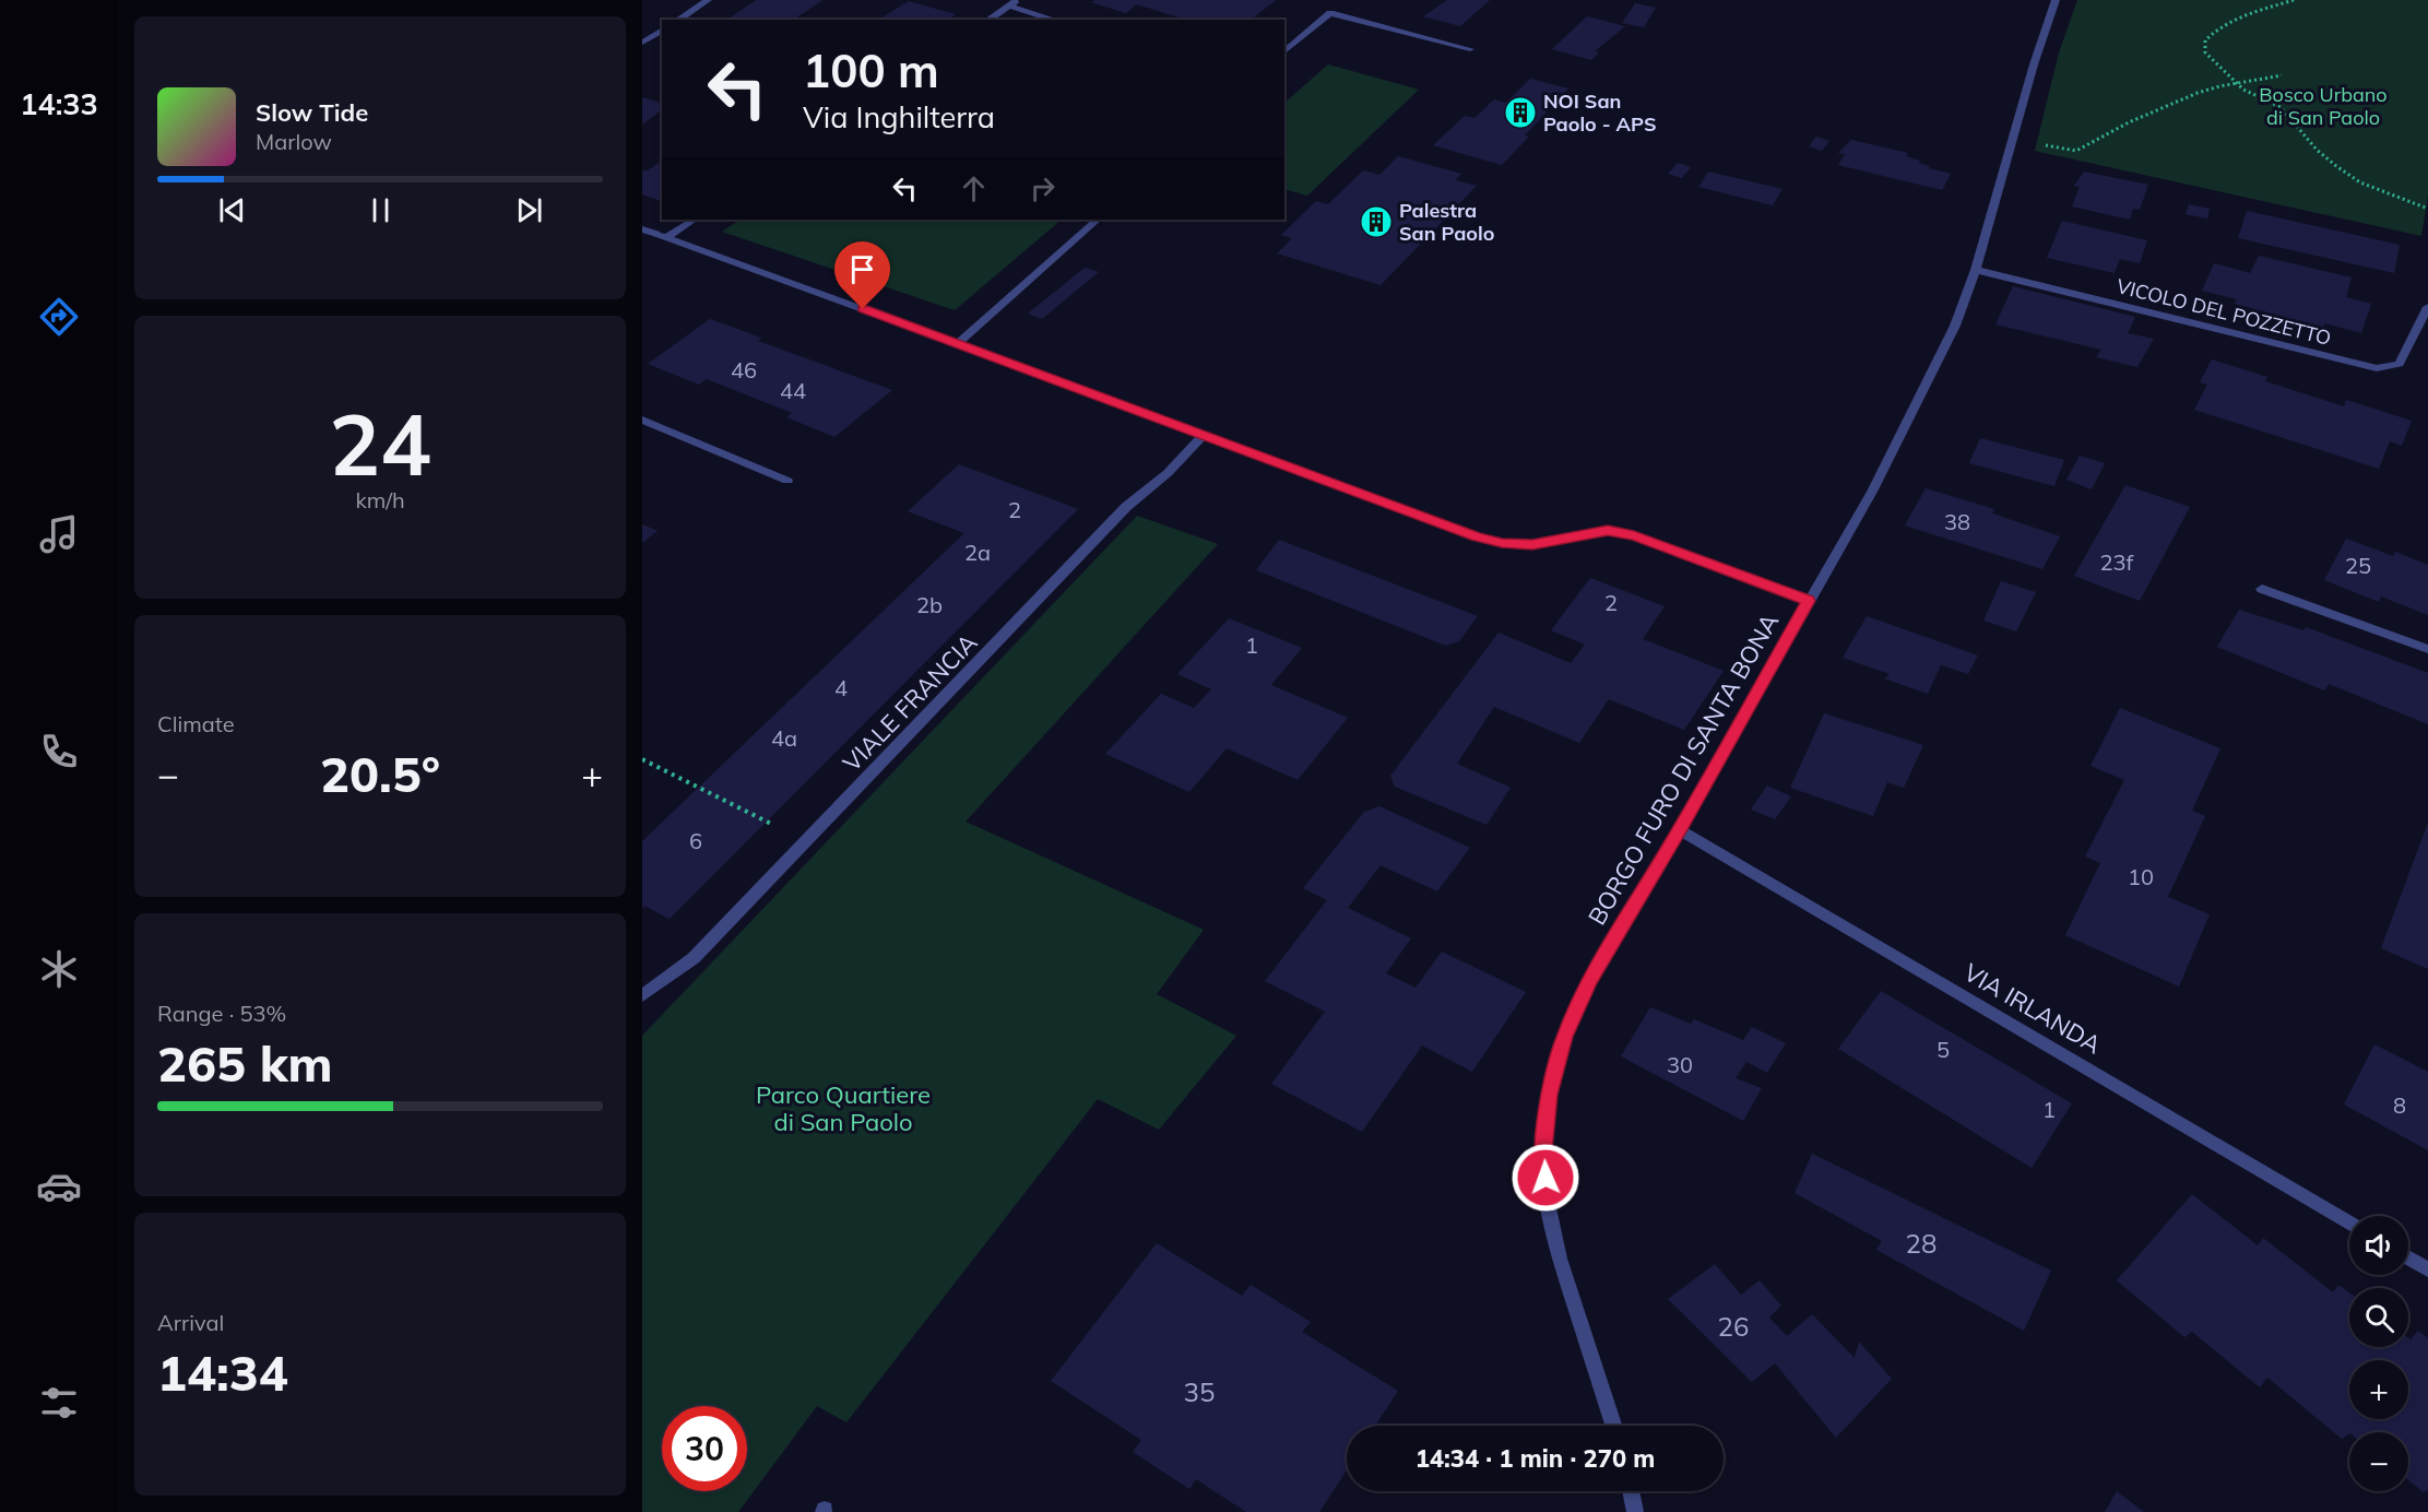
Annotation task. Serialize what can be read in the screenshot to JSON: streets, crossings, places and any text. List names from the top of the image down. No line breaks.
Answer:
{"streets":{"street":["VICOLO DEL POZZETTO","VIALE FRANCIA","BORGO FURO DI SANTA BONA","VIA IRLANDA"]},"crossings":[["VICOLO DEL POZZETTO","BORGO FURO DI SANTA BONA"],["BORGO FURO DI SANTA BONA","VIA IRLANDA"]],"parks":["Bosco Urbano di San Paolo","Parco Quartiere di San Paolo"],"places":{"building":["NOI San Paolo - APS","Palestra San Paolo"]},"house_numbers":["46","44","2","38","2a","23f","25","2","2b","1","4","4a","6","10","5","30","8","1","28","26","35"],"page":{"tabs":"14:33","turn":["100 m","Via Inghilterra"],"song":["Slow Tide","Marlow"],"tile":[["24","km/h"],"Climate",["Range · 53%","265 km"],["Arrival","14:34"]],"heat":["−","20.5°","+"],"map_buttons":["+","−"],"limit":"30","trip":"14:34 · 1 min · 270 m"}}
